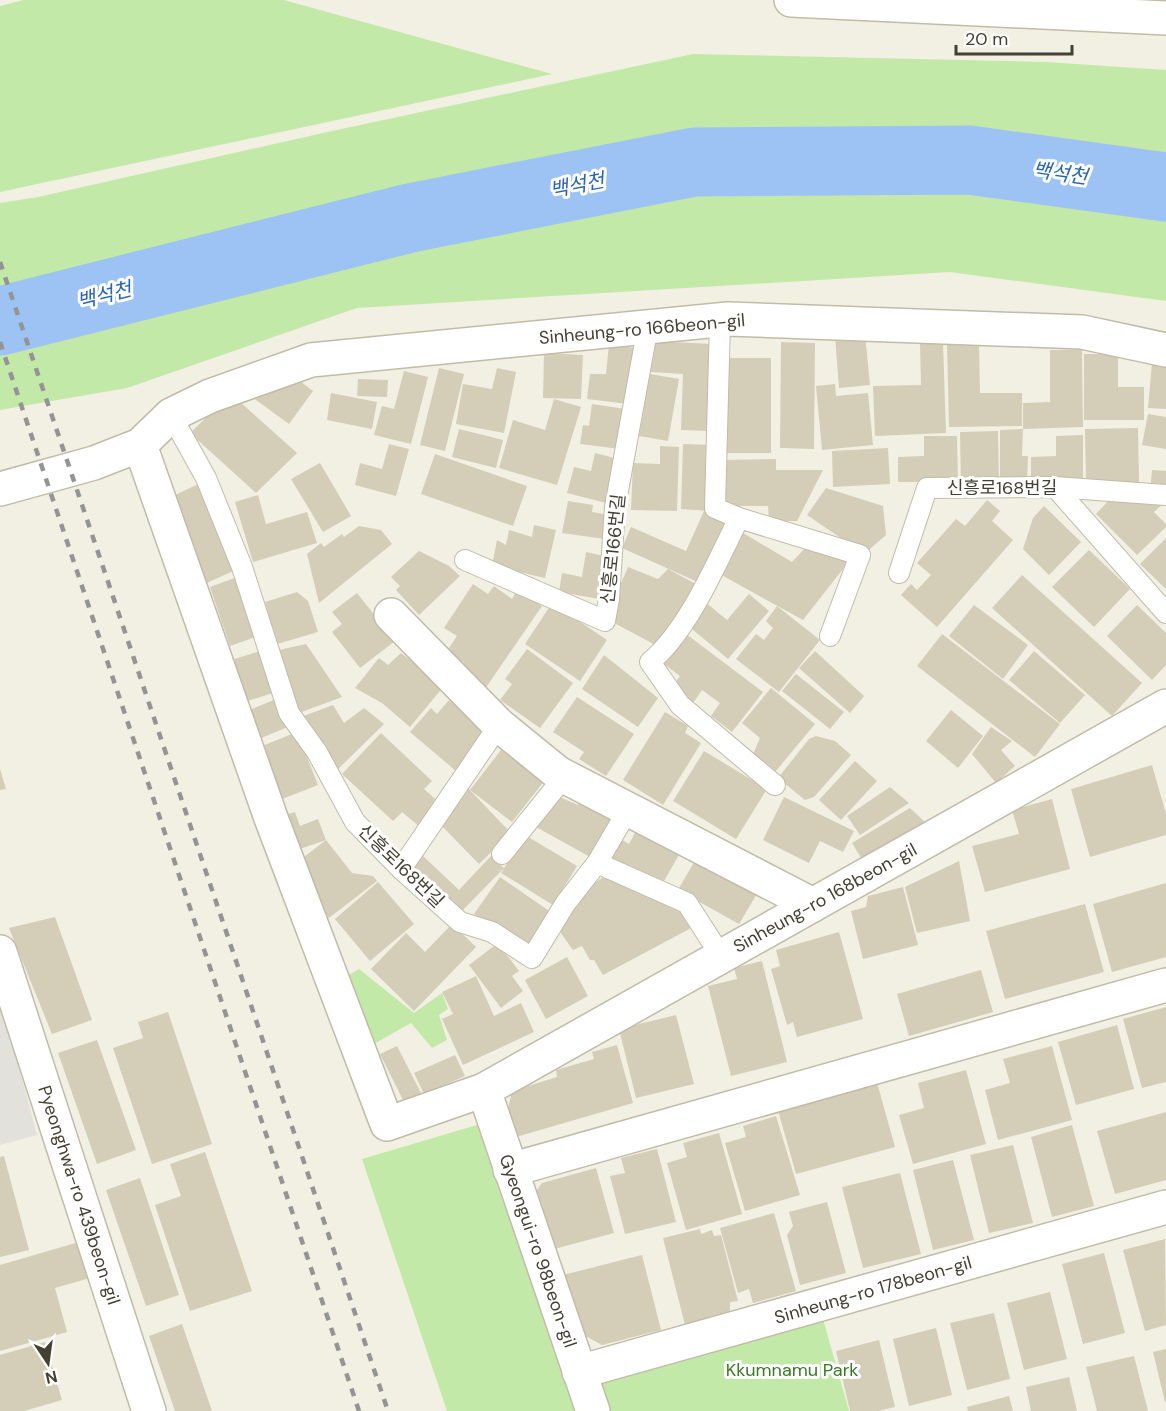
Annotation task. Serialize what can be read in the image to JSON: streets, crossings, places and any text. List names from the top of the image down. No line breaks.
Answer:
{"streets":{"street":["Sinheung-ro 166beon-gil","Sinheung-ro 168beon-gil","Pyeonghwa-ro 439beon-gil","Gyeongui-ro 98beon-gil","Sinheung-ro 178beon-gil"],"lane":["신흥로168번길","신흥로166번길"]},"crossings":[["Sinheung-ro 166beon-gil","신흥로168번길"],["Sinheung-ro 166beon-gil","신흥로166번길"],["Sinheung-ro 166beon-gil","Sinheung-ro 168beon-gil"],["Sinheung-ro 168beon-gil","Gyeongui-ro 98beon-gil"],["Gyeongui-ro 98beon-gil","Sinheung-ro 178beon-gil"]],"water":["백석천"],"parks":["Kkumnamu Park"],"scale_bar":"20 m","north":"bottom"}
